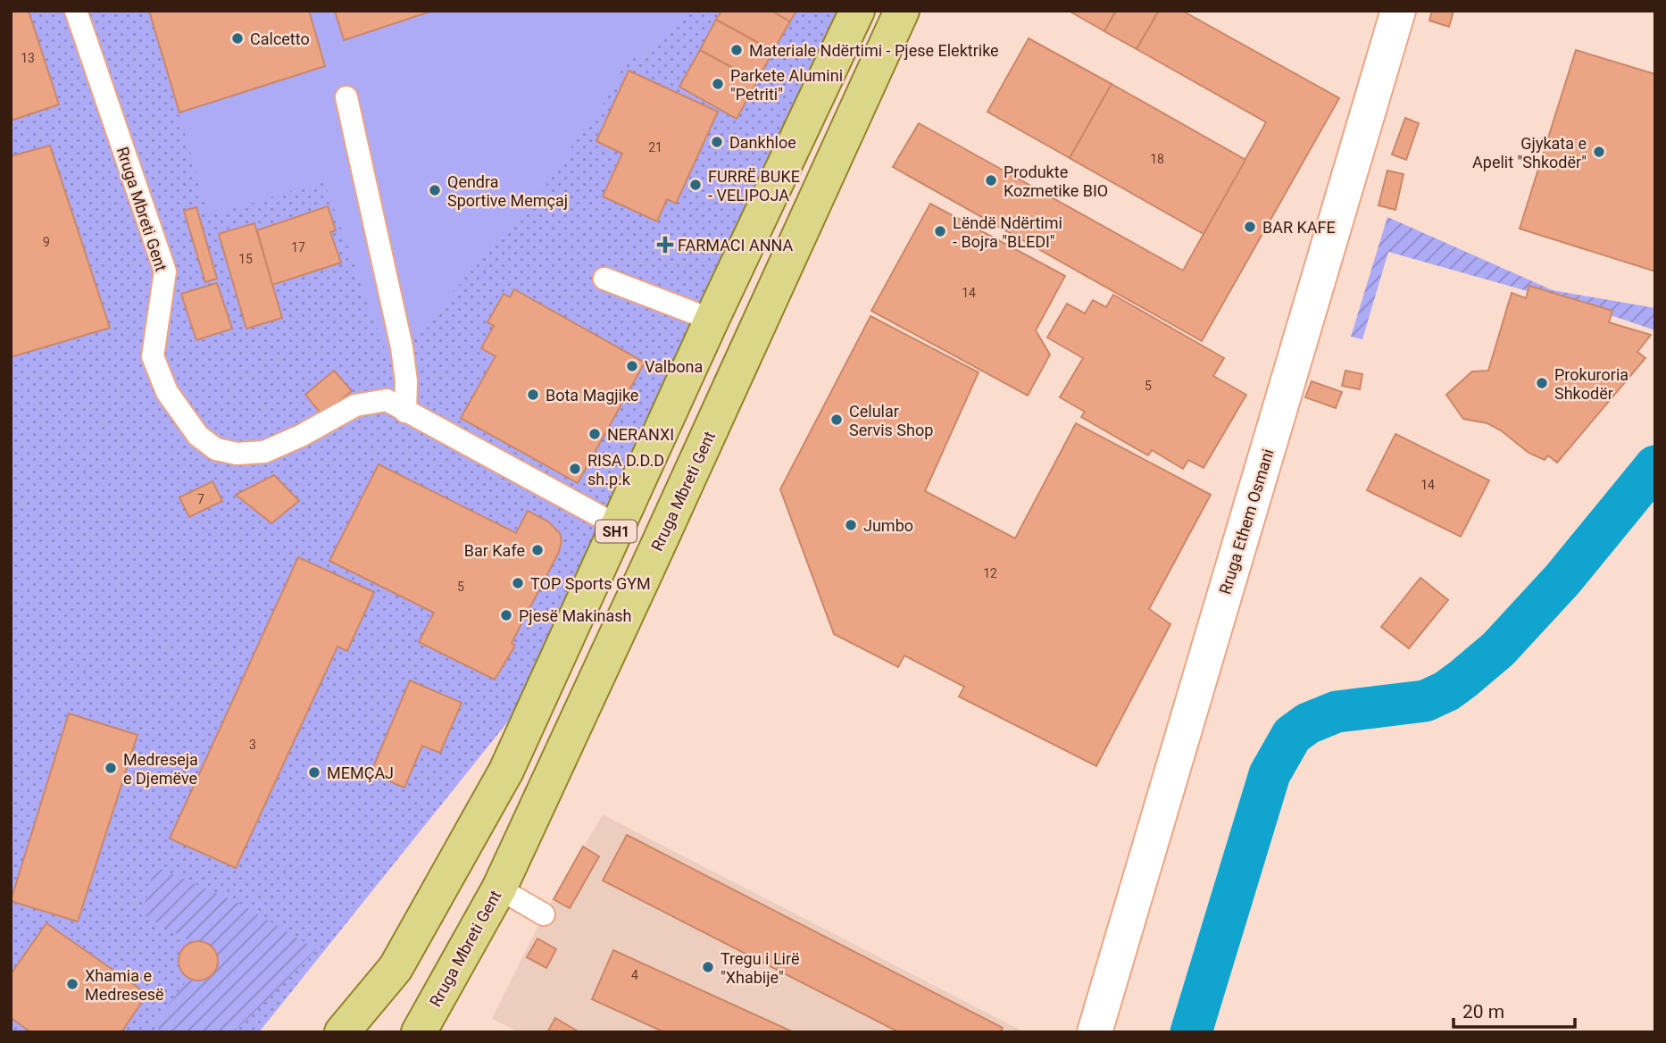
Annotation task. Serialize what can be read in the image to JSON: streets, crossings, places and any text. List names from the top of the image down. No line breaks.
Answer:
{"streets":{"main road":["Rruga Mbreti Gent","SH1"],"street":["Rruga Ethem Osmani"]},"crossings":[["Rruga Mbreti Gent","SH1"]],"places":{"other":["Calcetto","Materiale Ndërtimi - Pjese Elektrike","Parkete Alumini \"Petriti\"","Dankhloe","Gjykata e Apelit \"Shkodër\"","Produkte Kozmetike BIO","FURRË BUKE - VELIPOJA","Qendra Sportive Memçaj","BAR KAFE","Lëndë Ndërtimi - Bojra \"BLEDI\"","Valbona","Prokuroria Shkodër","Bota Magjike","Celular Servis Shop","NERANXI","RISA D.D.D sh.p.k","Jumbo","Bar Kafe","TOP Sports GYM","Pjesë Makinash","Medreseja e Djemëve","MEMÇAJ","Tregu i Lirë \"Xhabije\"","Xhamia e Medresesë"],"health":["FARMACI ANNA"]},"house_numbers":["13","21","18","9","17","15","14","5","14","7","12","5","3","4"],"scale_bar":"20 m"}
